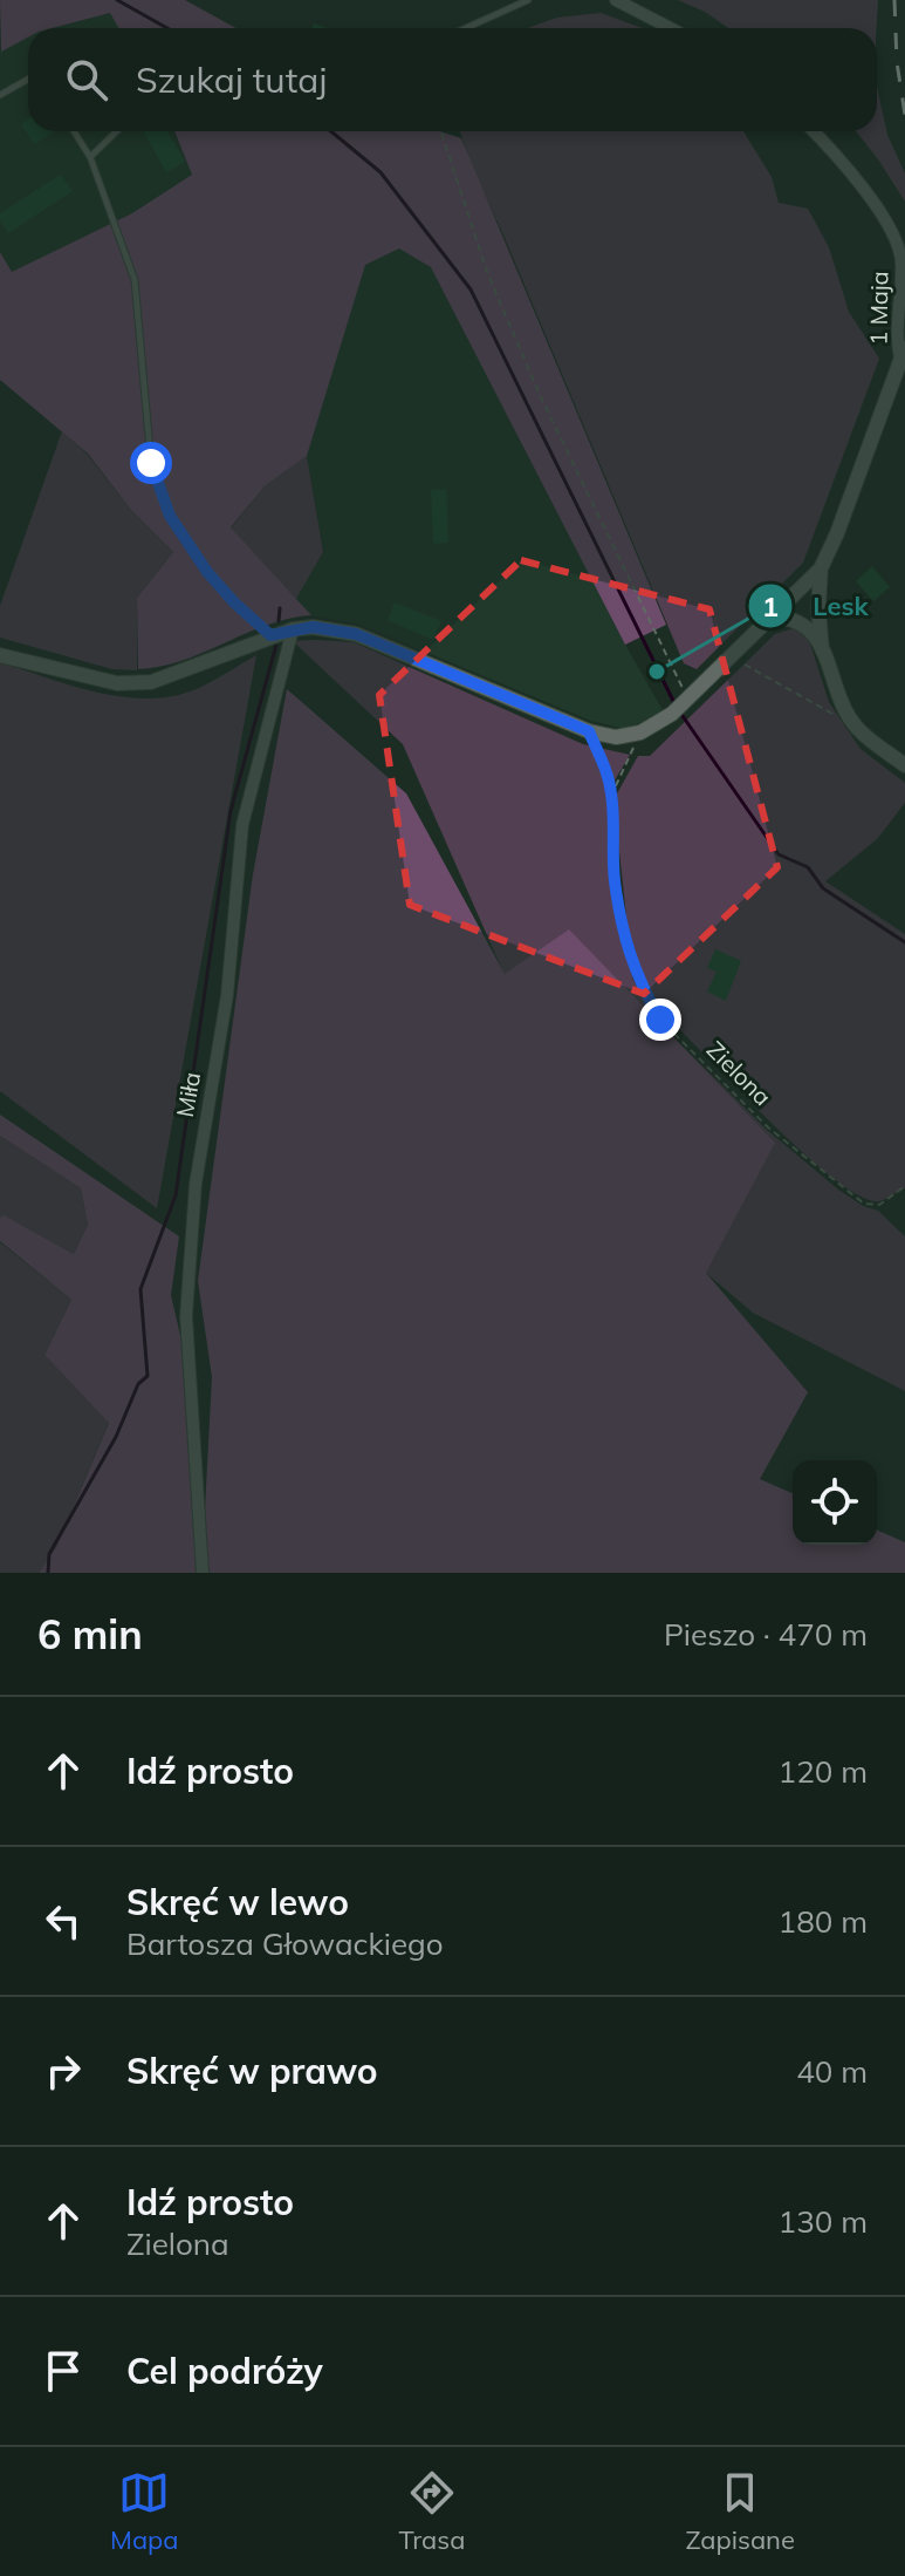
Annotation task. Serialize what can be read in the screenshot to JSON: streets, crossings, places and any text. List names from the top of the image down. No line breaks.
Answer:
{"streets":{"street":["1 Maja","Miła"],"path":["Zielona"]},"places":["Lesk"],"page":{"search":"Szukaj tutaj","heading":["6 min","Pieszo · 470 m"],"list":[["Idź prosto","120 m"],["Skręć w lewo","Bartosza Głowackiego","180 m"],["Skręć w prawo","40 m"],["Idź prosto","Zielona","130 m"],"Cel podróży"],"nav":["Mapa","Trasa","Zapisane"]}}
